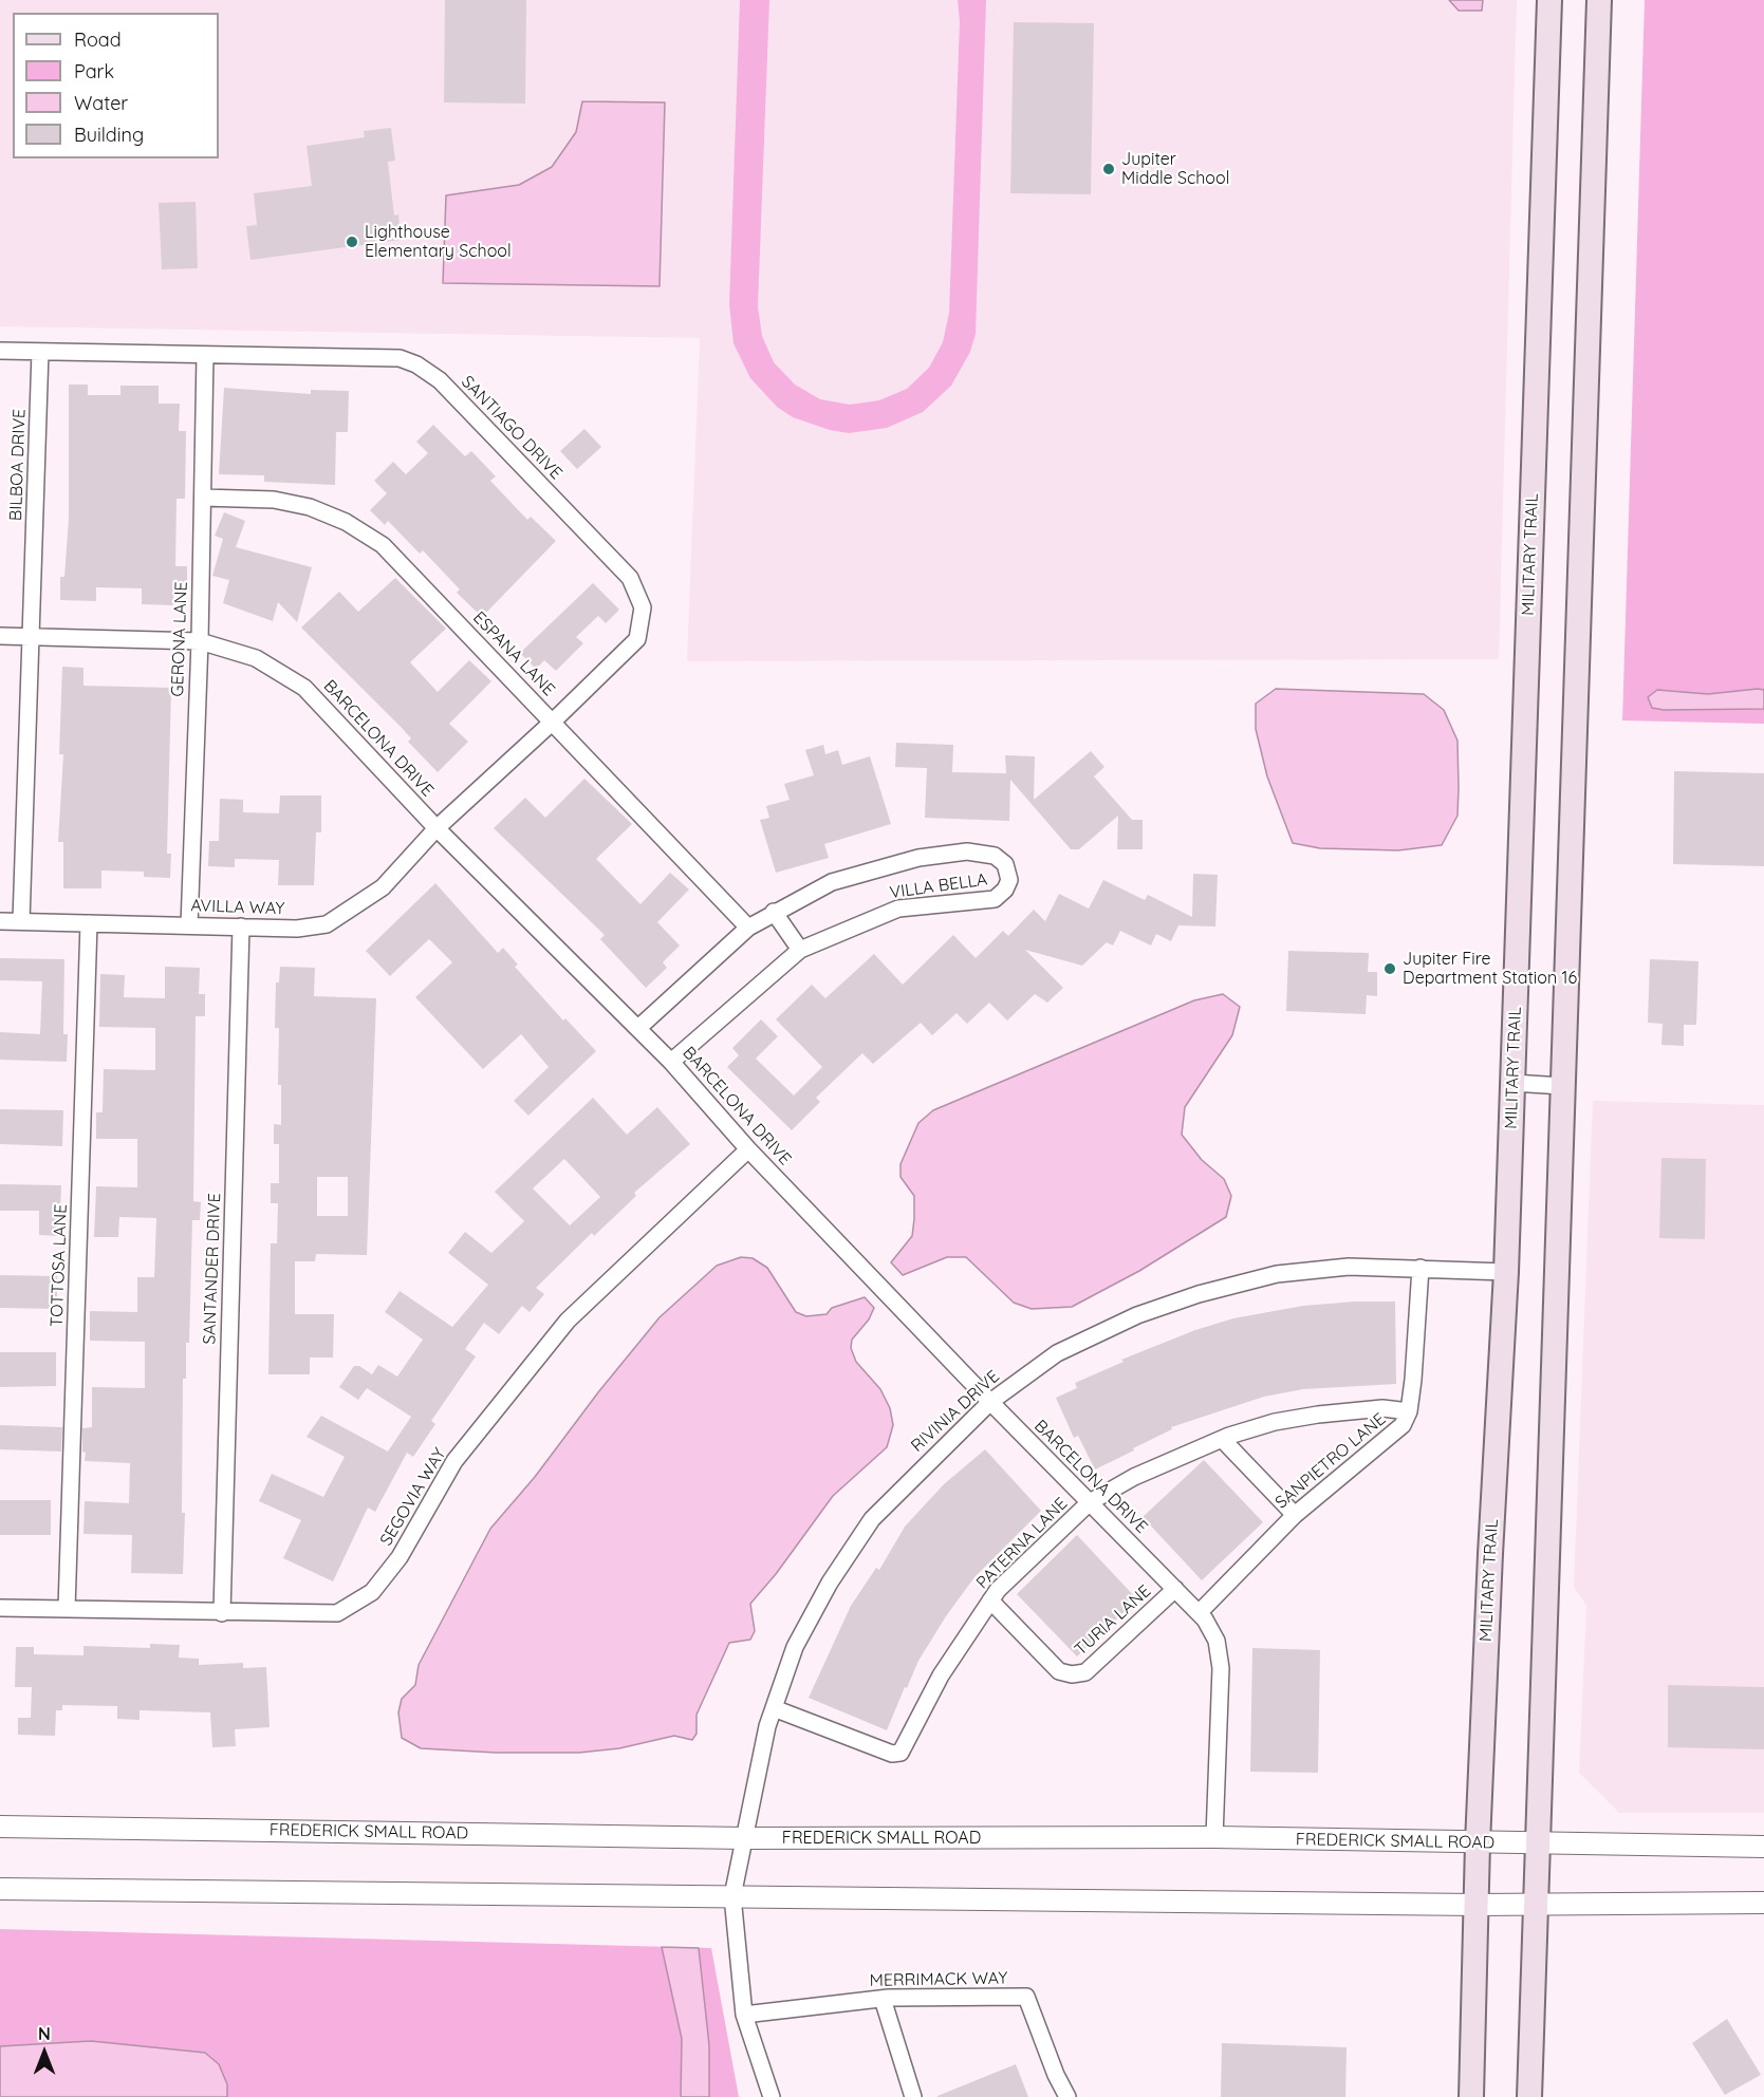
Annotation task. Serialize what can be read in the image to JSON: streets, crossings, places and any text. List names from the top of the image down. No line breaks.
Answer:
{"streets":{"main road":["MILITARY TRAIL"],"street":["SANTIAGO DRIVE","BILBOA DRIVE","GERONA LANE","ESPANA LANE","BARCELONA DRIVE","VILLA BELLA","AVILLA WAY","TOTTOSA LANE","SANTANDER DRIVE","RIVINIA DRIVE","SANPIETRO LANE","SEGOVIA WAY","PATERNA LANE","TURIA LANE","FREDERICK SMALL ROAD","MERRIMACK WAY"]},"crossings":[["SANTIAGO DRIVE","BILBOA DRIVE"],["SANTIAGO DRIVE","GERONA LANE"],["SANTIAGO DRIVE","ESPANA LANE"],["SANTIAGO DRIVE","BARCELONA DRIVE"],["SANTIAGO DRIVE","AVILLA WAY"],["BILBOA DRIVE","BARCELONA DRIVE"],["BILBOA DRIVE","AVILLA WAY"],["MILITARY TRAIL","RIVINIA DRIVE"],["MILITARY TRAIL","FREDERICK SMALL ROAD"],["GERONA LANE","ESPANA LANE"],["GERONA LANE","BARCELONA DRIVE"],["GERONA LANE","AVILLA WAY"],["ESPANA LANE","VILLA BELLA"],["BARCELONA DRIVE","VILLA BELLA"],["BARCELONA DRIVE","AVILLA WAY"],["BARCELONA DRIVE","RIVINIA DRIVE"],["BARCELONA DRIVE","SANPIETRO LANE"],["BARCELONA DRIVE","SEGOVIA WAY"],["BARCELONA DRIVE","PATERNA LANE"],["BARCELONA DRIVE","TURIA LANE"],["BARCELONA DRIVE","FREDERICK SMALL ROAD"],["AVILLA WAY","TOTTOSA LANE"],["AVILLA WAY","SANTANDER DRIVE"],["TOTTOSA LANE","SEGOVIA WAY"],["SANTANDER DRIVE","SEGOVIA WAY"],["RIVINIA DRIVE","SANPIETRO LANE"],["RIVINIA DRIVE","PATERNA LANE"],["RIVINIA DRIVE","FREDERICK SMALL ROAD"],["RIVINIA DRIVE","MERRIMACK WAY"],["SANPIETRO LANE","PATERNA LANE"],["PATERNA LANE","TURIA LANE"]],"places":["Jupiter Middle School","Lighthouse Elementary School","Jupiter Fire Department Station 16"],"legend":["Road","Park","Water","Building"],"north":"top"}
